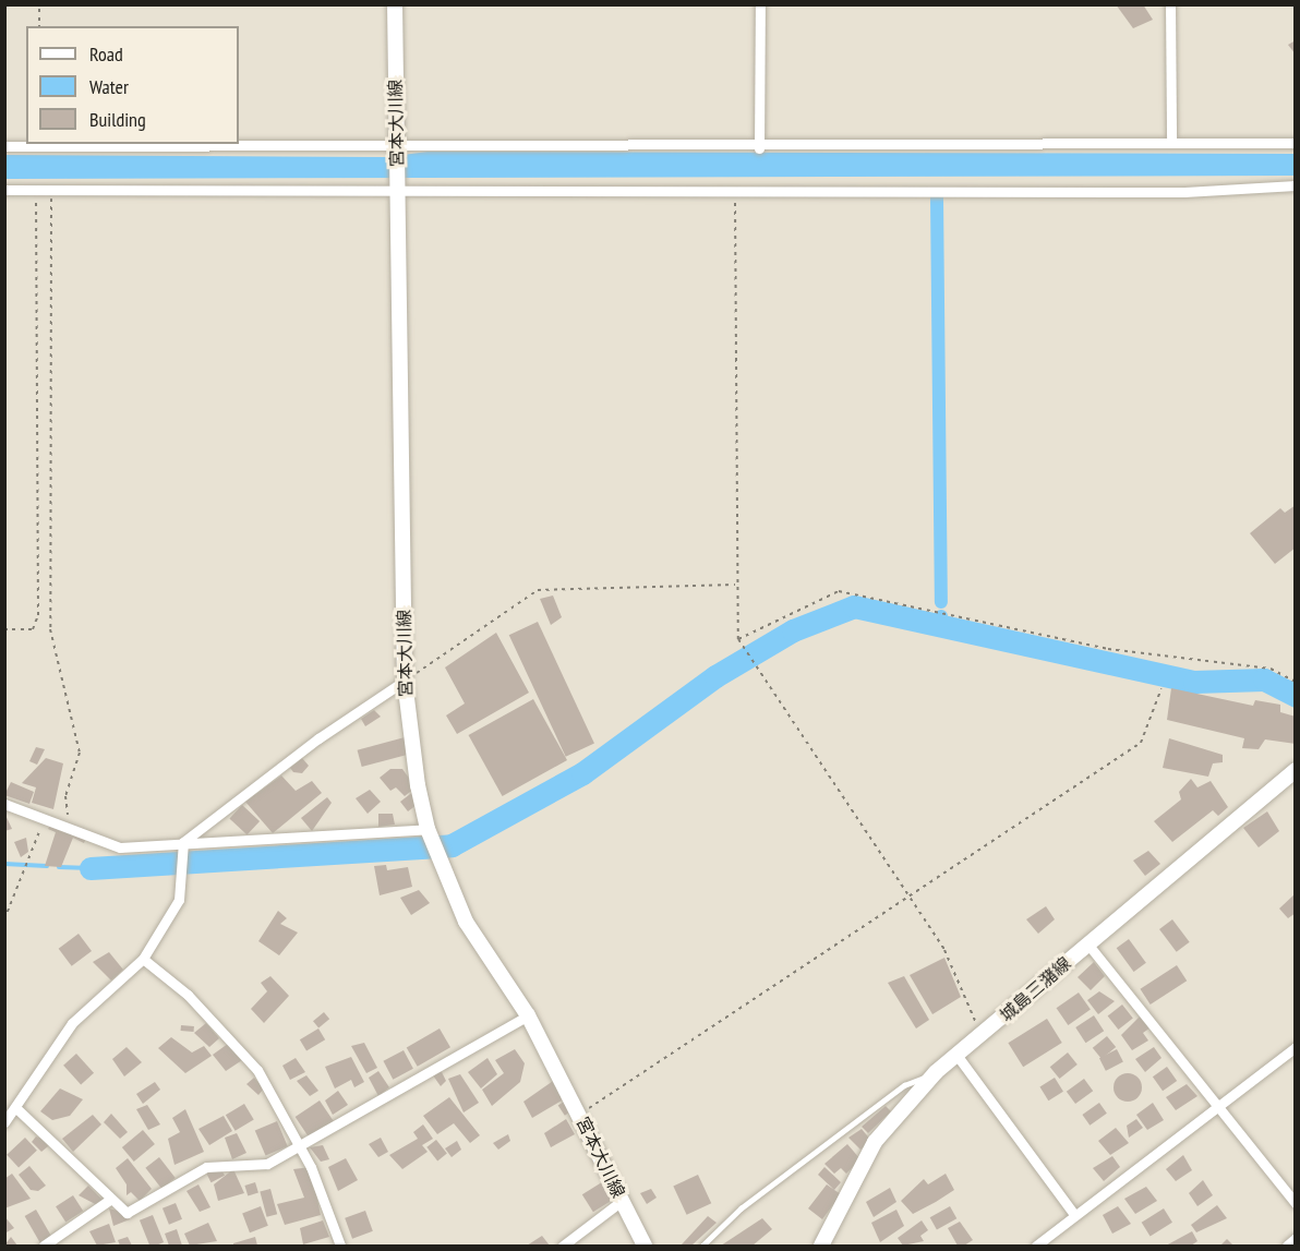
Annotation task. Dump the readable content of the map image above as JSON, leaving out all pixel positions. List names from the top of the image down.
{
  "streets": {
    "main road": ["宮本大川線", "城島三潴線"]
  },
  "legend": ["Road", "Water", "Building"]
}
